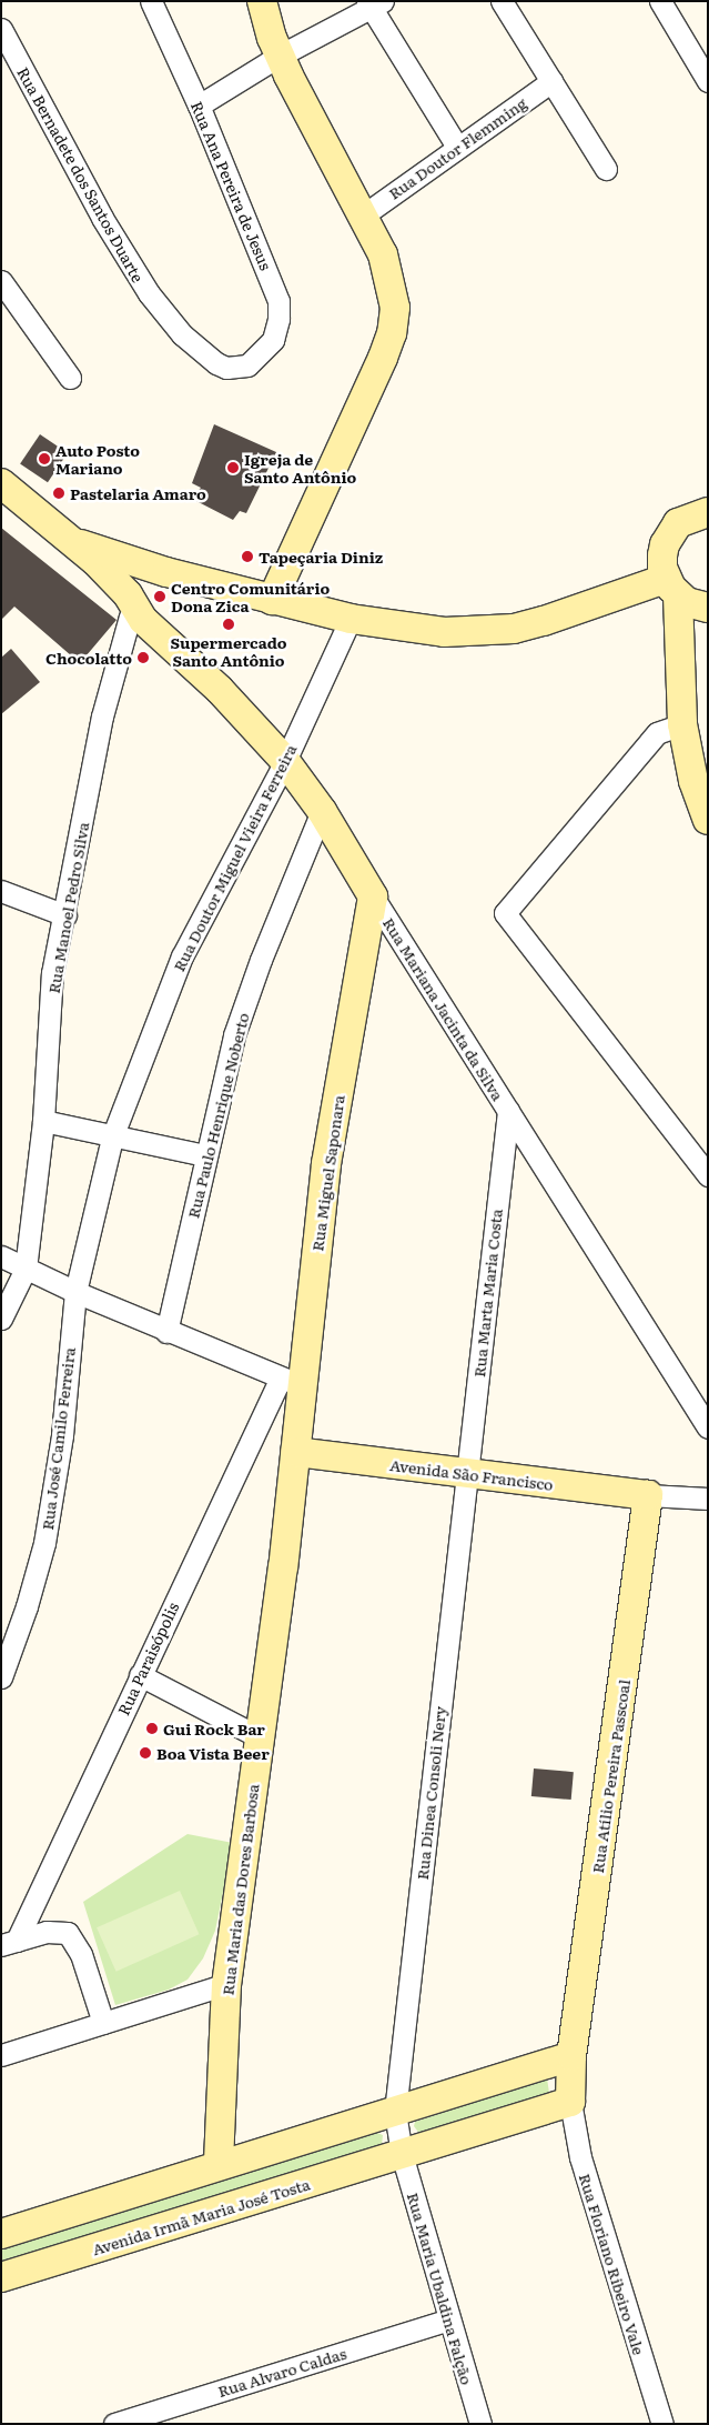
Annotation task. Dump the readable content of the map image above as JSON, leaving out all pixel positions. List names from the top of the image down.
{
  "streets": {
    "street": [
      "Rua Doutor Flemming",
      "Rua Bernadete dos Santos Duarte",
      "Rua Ana Pereira de Jesus",
      "Rua Doutor Miguel Vieira Ferreira",
      "Rua Manoel Pedro Silva",
      "Rua Mariana Jacinta da Silva",
      "Rua Paulo Henrique Noberto",
      "Rua Miguel Saponara",
      "Rua Marta Maria Costa",
      "Rua José Camilo Ferreira",
      "Avenida São Francisco",
      "Rua Paraisópolis",
      "Rua Atílio Pereira Passcoal",
      "Rua Dinea Consoli Nery",
      "Rua Maria das Dores Barbosa",
      "Avenida Irmã Maria José Tosta",
      "Rua Floriano Ribeiro Vale",
      "Rua Maria Ubaldina Falção",
      "Rua Alvaro Caldas"
    ]
  },
  "crossings": [
    ["Rua Bernadete dos Santos Duarte", "Rua Ana Pereira de Jesus"],
    ["Rua Doutor Miguel Vieira Ferreira", "Rua Mariana Jacinta da Silva"],
    ["Rua Doutor Miguel Vieira Ferreira", "Rua José Camilo Ferreira"],
    ["Rua Manoel Pedro Silva", "Rua Mariana Jacinta da Silva"],
    ["Rua Mariana Jacinta da Silva", "Rua Paulo Henrique Noberto"],
    ["Rua Mariana Jacinta da Silva", "Rua Miguel Saponara"],
    ["Rua Mariana Jacinta da Silva", "Rua Marta Maria Costa"],
    ["Rua Miguel Saponara", "Avenida São Francisco"],
    ["Rua Miguel Saponara", "Rua Paraisópolis"],
    ["Rua Miguel Saponara", "Rua Maria das Dores Barbosa"],
    ["Rua Marta Maria Costa", "Avenida São Francisco"],
    ["Rua Marta Maria Costa", "Rua Dinea Consoli Nery"],
    ["Avenida São Francisco", "Rua Atílio Pereira Passcoal"],
    ["Avenida São Francisco", "Rua Dinea Consoli Nery"],
    ["Avenida São Francisco", "Rua Maria das Dores Barbosa"],
    ["Avenida Irmã Maria José Tosta", "Rua Floriano Ribeiro Vale"],
    ["Avenida Irmã Maria José Tosta", "Rua Maria Ubaldina Falção"],
    ["Rua Maria Ubaldina Falção", "Rua Alvaro Caldas"]
  ],
  "places": [
    "Auto Posto Mariano",
    "Igreja de Santo Antônio",
    "Pastelaria Amaro",
    "Tapeçaria Diniz",
    "Centro Comunitário Dona Zica",
    "Supermercado Santo Antônio",
    "Chocolatto",
    "Gui Rock Bar",
    "Boa Vista Beer"
  ]
}
